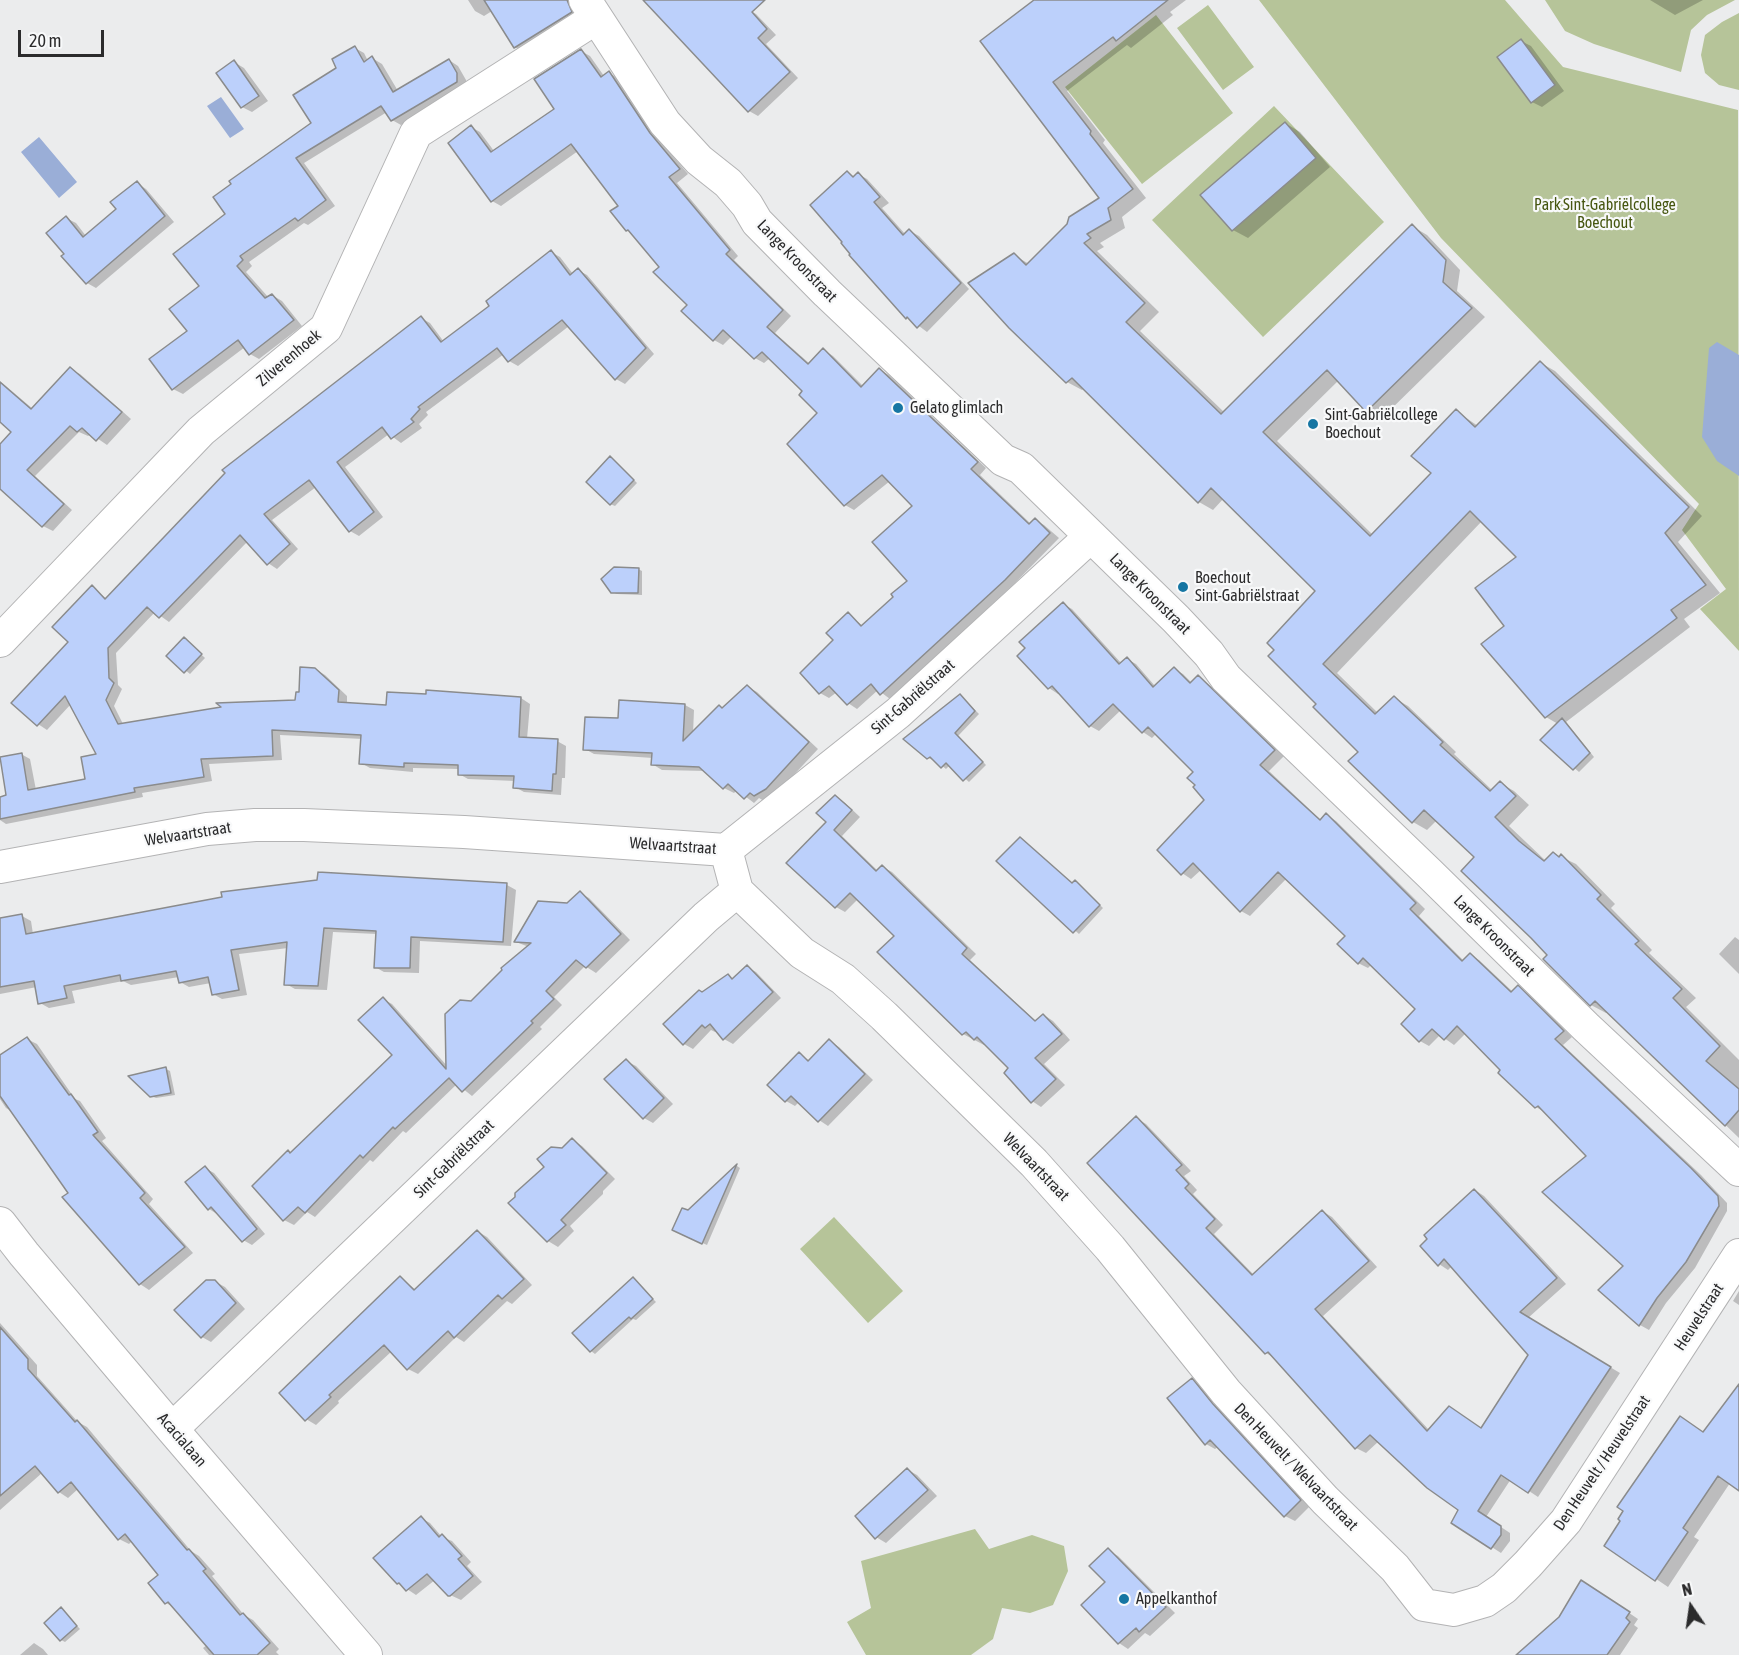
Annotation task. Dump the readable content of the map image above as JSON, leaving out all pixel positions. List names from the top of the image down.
{
  "streets": {
    "street": [
      "Lange Kroonstraat",
      "Zilverenhoek",
      "Sint-Gabriëlstraat",
      "Welvaartstraat",
      "Heuvelstraat",
      "Acacialaan",
      "Den Heuvelt / Heuvelstraat",
      "Den Heuvelt / Welvaartstraat"
    ]
  },
  "crossings": [
    ["Lange Kroonstraat", "Zilverenhoek"],
    ["Lange Kroonstraat", "Sint-Gabriëlstraat"],
    ["Sint-Gabriëlstraat", "Welvaartstraat"],
    ["Sint-Gabriëlstraat", "Acacialaan"],
    ["Welvaartstraat", "Den Heuvelt / Welvaartstraat"],
    ["Heuvelstraat", "Den Heuvelt / Heuvelstraat"],
    ["Den Heuvelt / Heuvelstraat", "Den Heuvelt / Welvaartstraat"]
  ],
  "parks": ["Park Sint-Gabriëlcollege Boechout"],
  "places": [
    "Gelato glimlach",
    "Sint-Gabriëlcollege Boechout",
    "Boechout Sint-Gabriëlstraat",
    "Appelkanthof"
  ],
  "scale_bar": "20 m",
  "north": "top"
}
